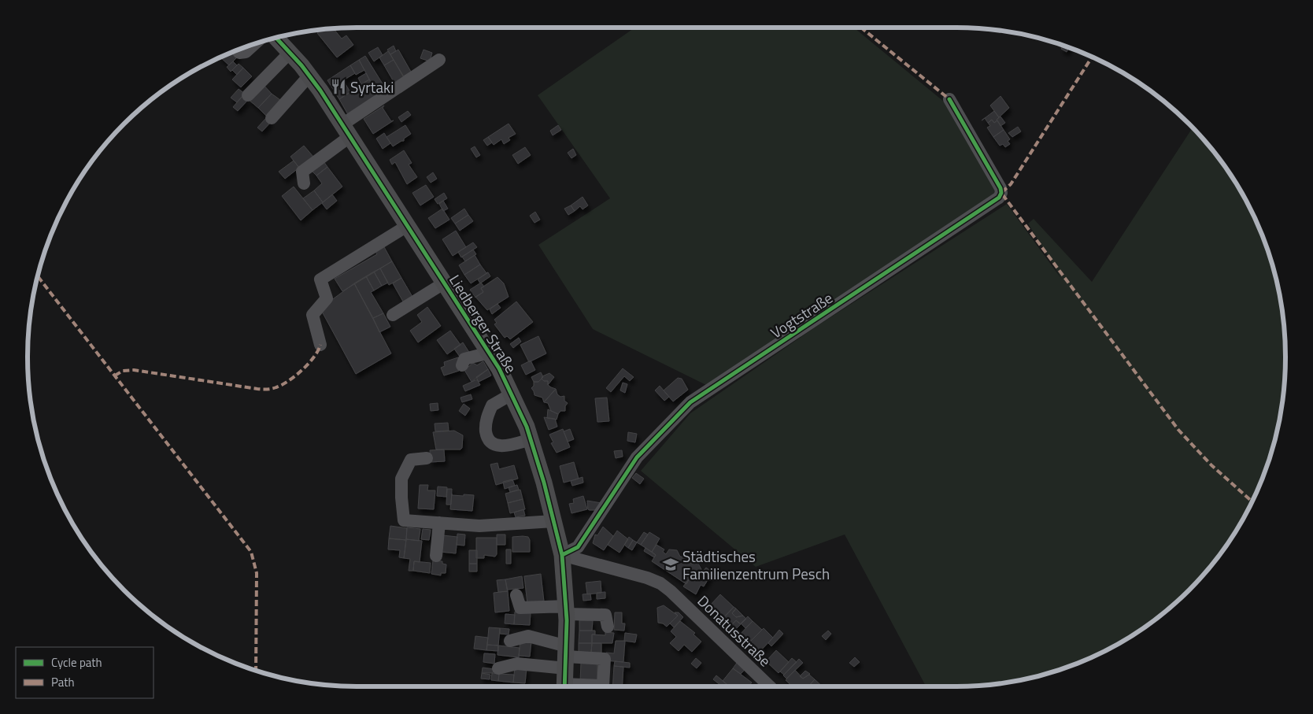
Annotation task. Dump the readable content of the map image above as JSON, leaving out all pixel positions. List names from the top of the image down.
{
  "streets": {
    "main road": ["Liedberger Straße"],
    "street": ["Vogtstraße", "Donatusstraße"]
  },
  "crossings": [
    ["Vogtstraße", "Liedberger Straße"],
    ["Vogtstraße", "Donatusstraße"],
    ["Liedberger Straße", "Donatusstraße"]
  ],
  "places": {
    "restaurant": ["Syrtaki"],
    "school or university": ["Städtisches Familienzentrum Pesch"]
  },
  "legend": ["Cycle path", "Path"]
}
